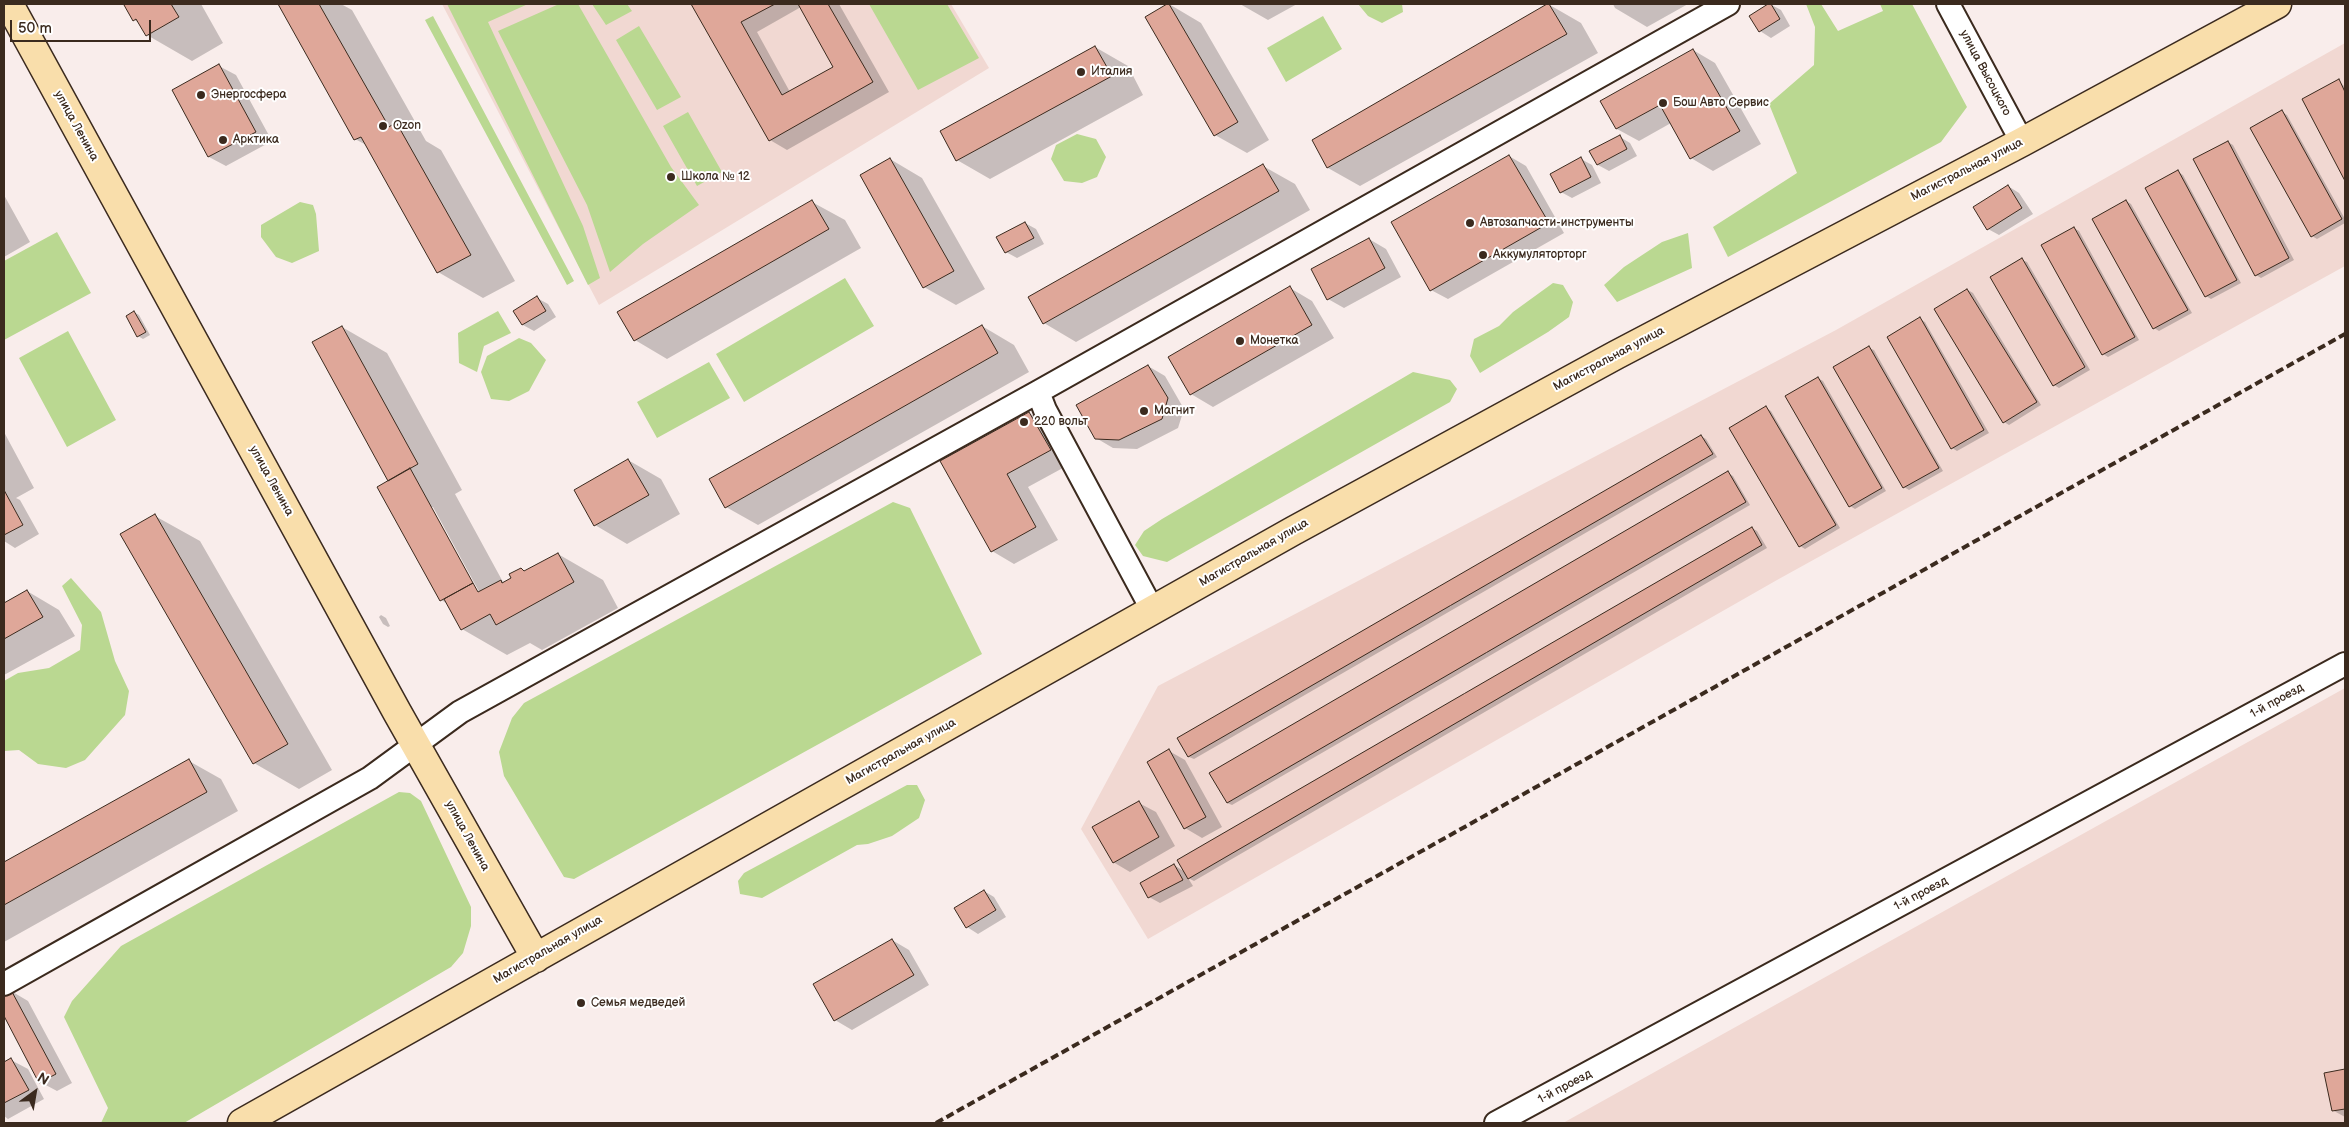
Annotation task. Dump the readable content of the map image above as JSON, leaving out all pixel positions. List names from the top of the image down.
{
  "streets": {
    "main road": ["улица Ленина", "Магистральная улица"],
    "street": ["улица Высоцкого", "1-й проезд"]
  },
  "crossings": [
    ["улица Высоцкого", "Магистральная улица"],
    ["улица Ленина", "Магистральная улица"]
  ],
  "places": [
    "Италия",
    "Энергосфера",
    "Бош Авто Сервис",
    "Ozon",
    "Арктика",
    "Школа № 12",
    "Автозапчасти-инструменты",
    "Аккумуляторторг",
    "Монетка",
    "Магнит",
    "220 вольт",
    "Семья медведей"
  ],
  "scale_bar": "50 m",
  "north": "top right"
}
